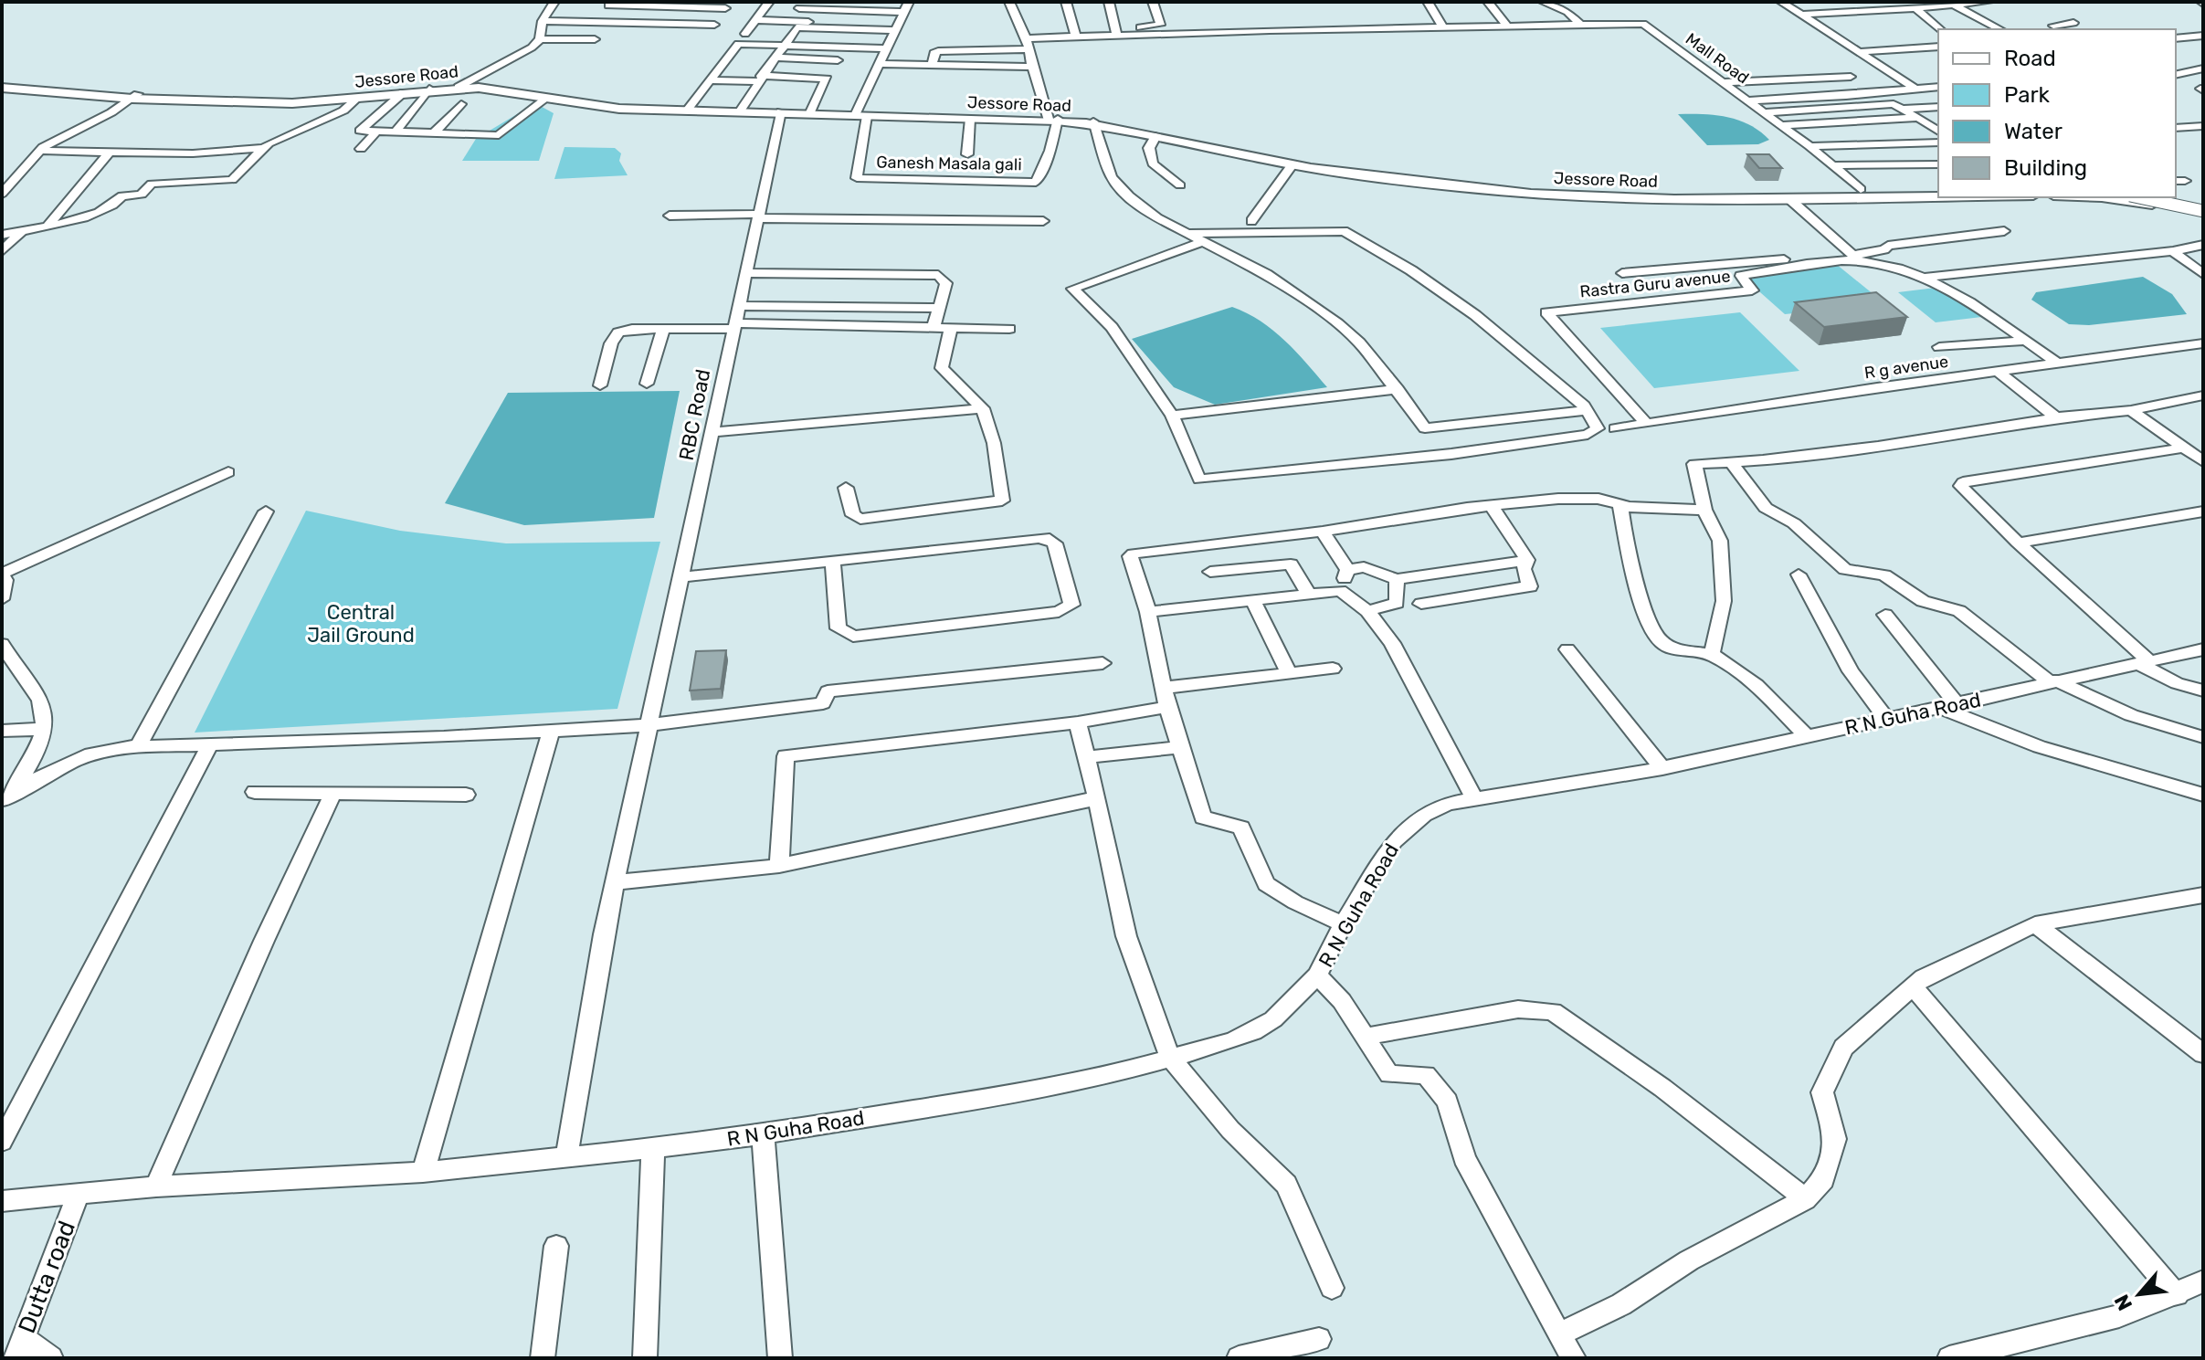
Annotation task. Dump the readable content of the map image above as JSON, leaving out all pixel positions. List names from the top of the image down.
{
  "streets": {
    "main road": ["Jessore Road"],
    "street": [
      "Mall Road",
      "Ganesh Masala gali",
      "Rastra Guru avenue",
      "R g avenue",
      "RBC Road",
      "R N Guha Road",
      "Dutta road"
    ]
  },
  "crossings": [
    ["Mall Road", "Jessore Road"],
    ["Jessore Road", "Ganesh Masala gali"],
    ["Jessore Road", "RBC Road"],
    ["Rastra Guru avenue", "R g avenue"],
    ["RBC Road", "R N Guha Road"],
    ["R N Guha Road", "Dutta road"]
  ],
  "parks": ["Central Jail Ground"],
  "legend": [
    "Road",
    "Park",
    "Water",
    "Building"
  ],
  "north": "bottom left"
}
